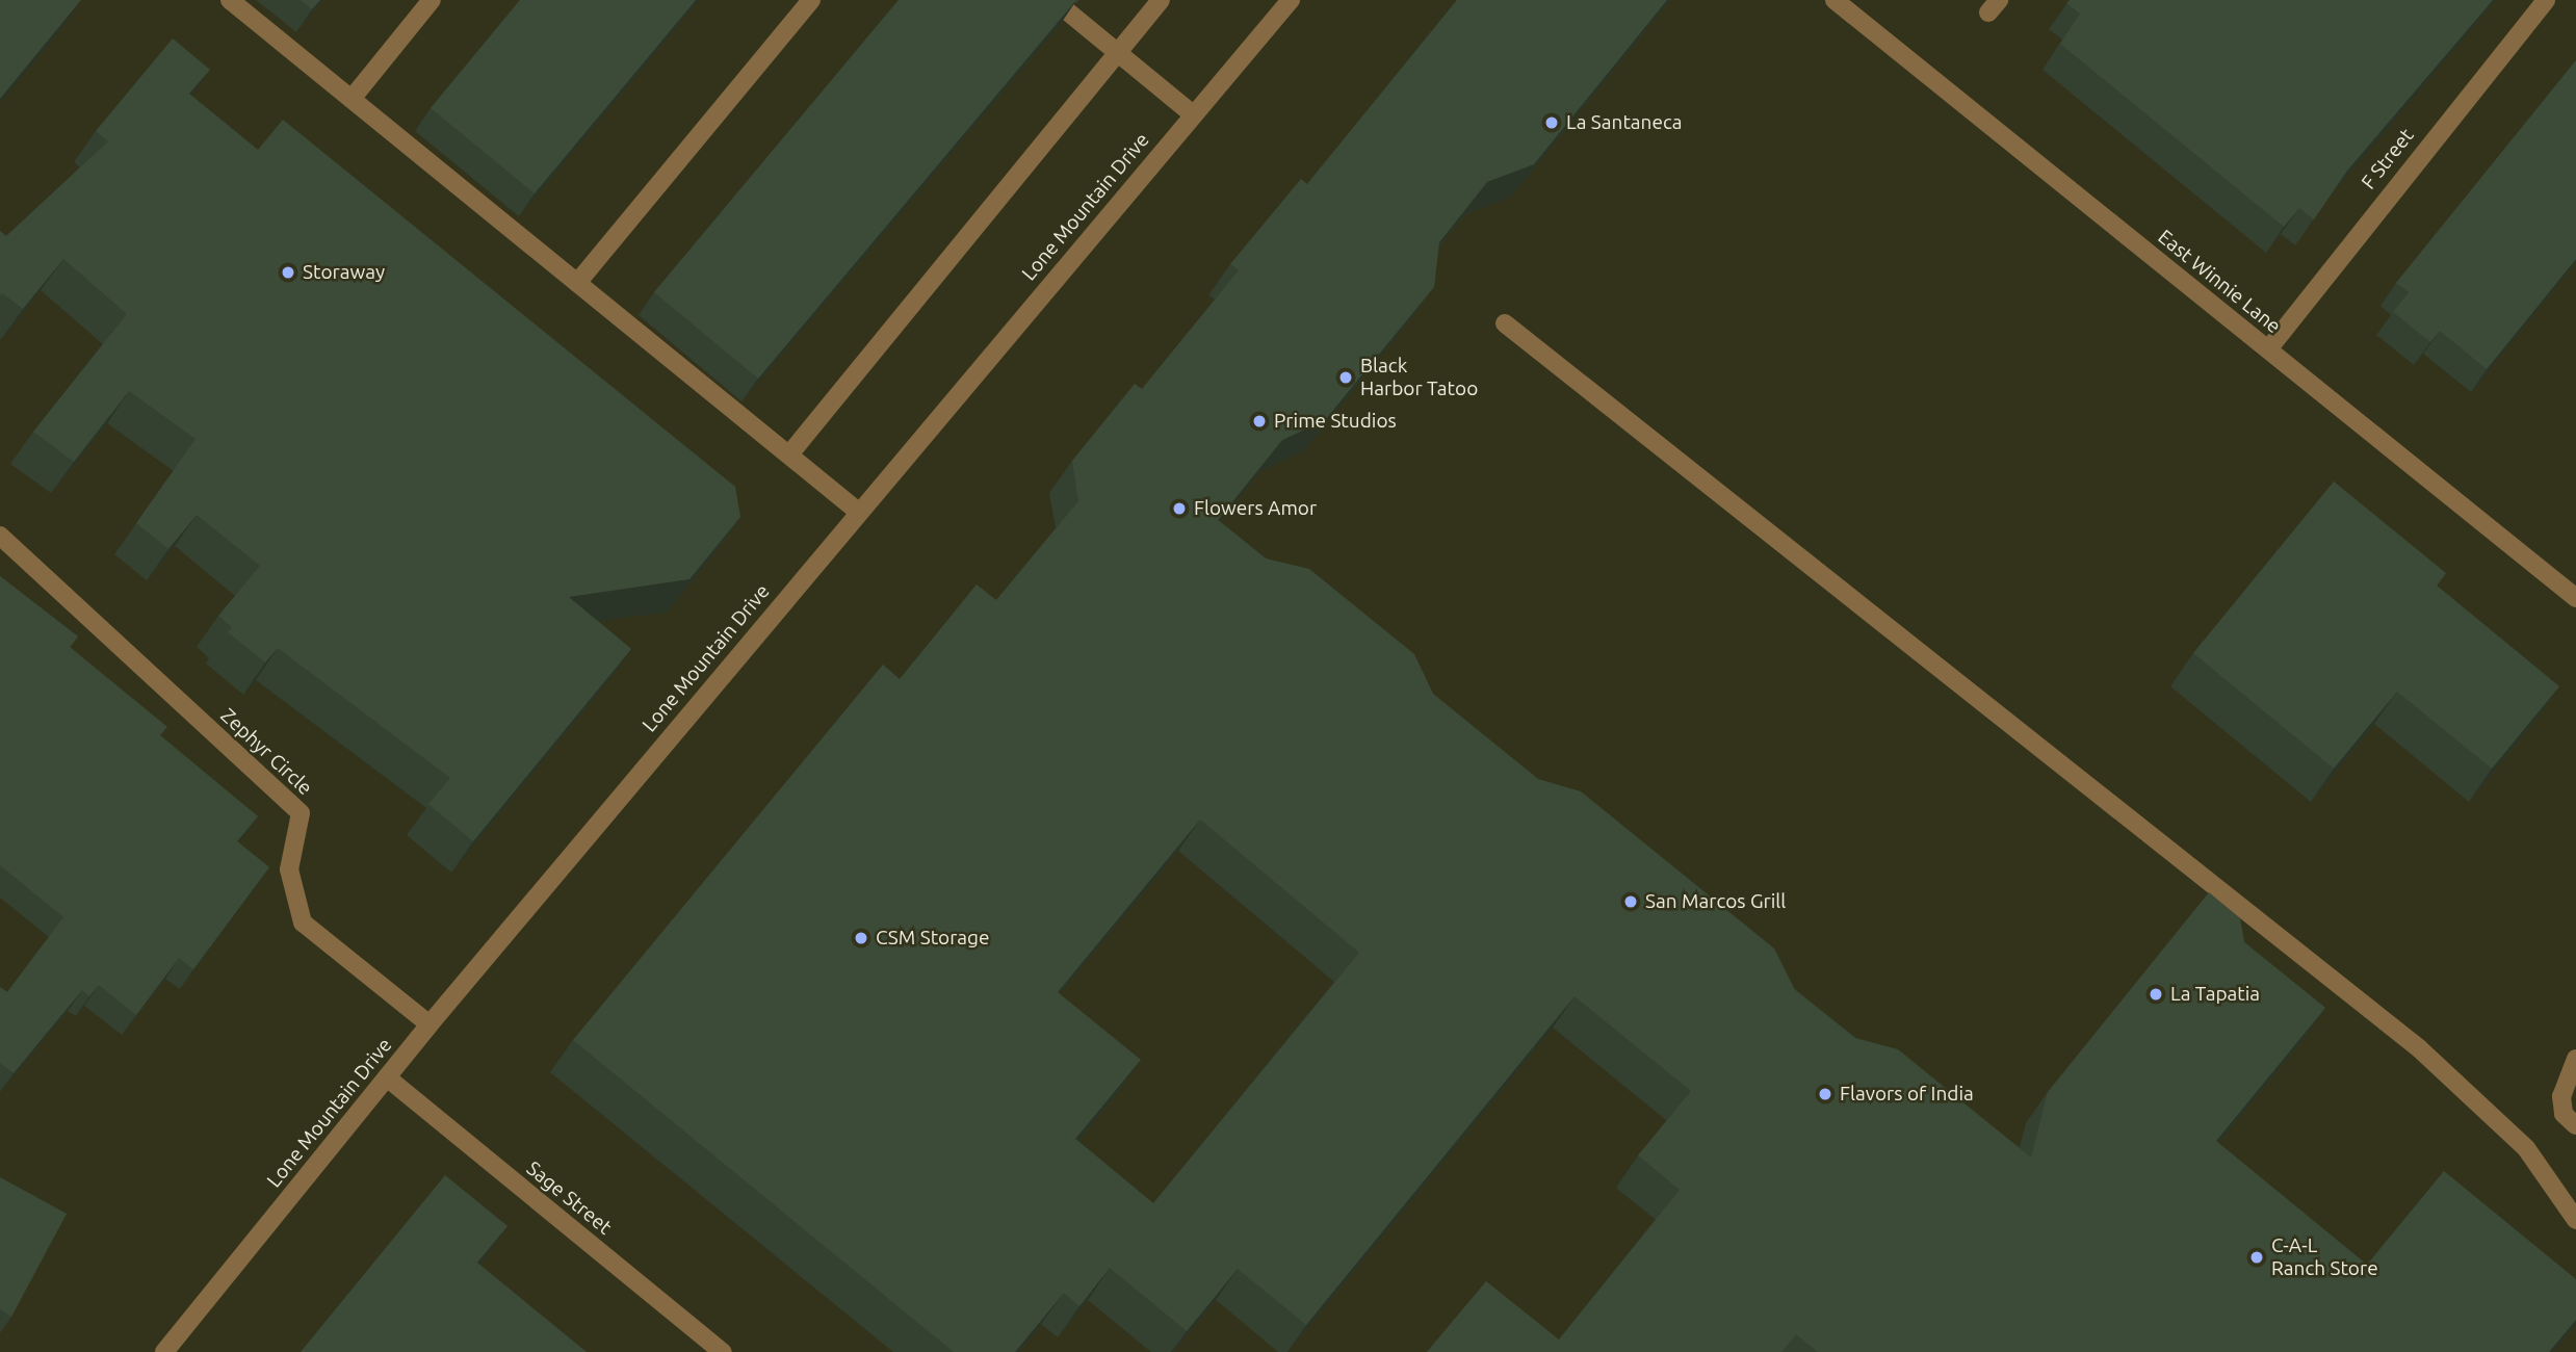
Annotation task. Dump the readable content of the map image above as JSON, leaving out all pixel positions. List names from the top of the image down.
{
  "streets": {
    "street": [
      "F Street",
      "Lone Mountain Drive",
      "East Winnie Lane",
      "Zephyr Circle",
      "Sage Street"
    ]
  },
  "crossings": [
    ["F Street", "East Winnie Lane"],
    ["Lone Mountain Drive", "Zephyr Circle"],
    ["Lone Mountain Drive", "Sage Street"]
  ],
  "places": [
    "La Santaneca",
    "Storaway",
    "Black Harbor Tatoo",
    "Prime Studios",
    "Flowers Amor",
    "San Marcos Grill",
    "CSM Storage",
    "La Tapatia",
    "Flavors of India",
    "C-A-L Ranch Store"
  ]
}
